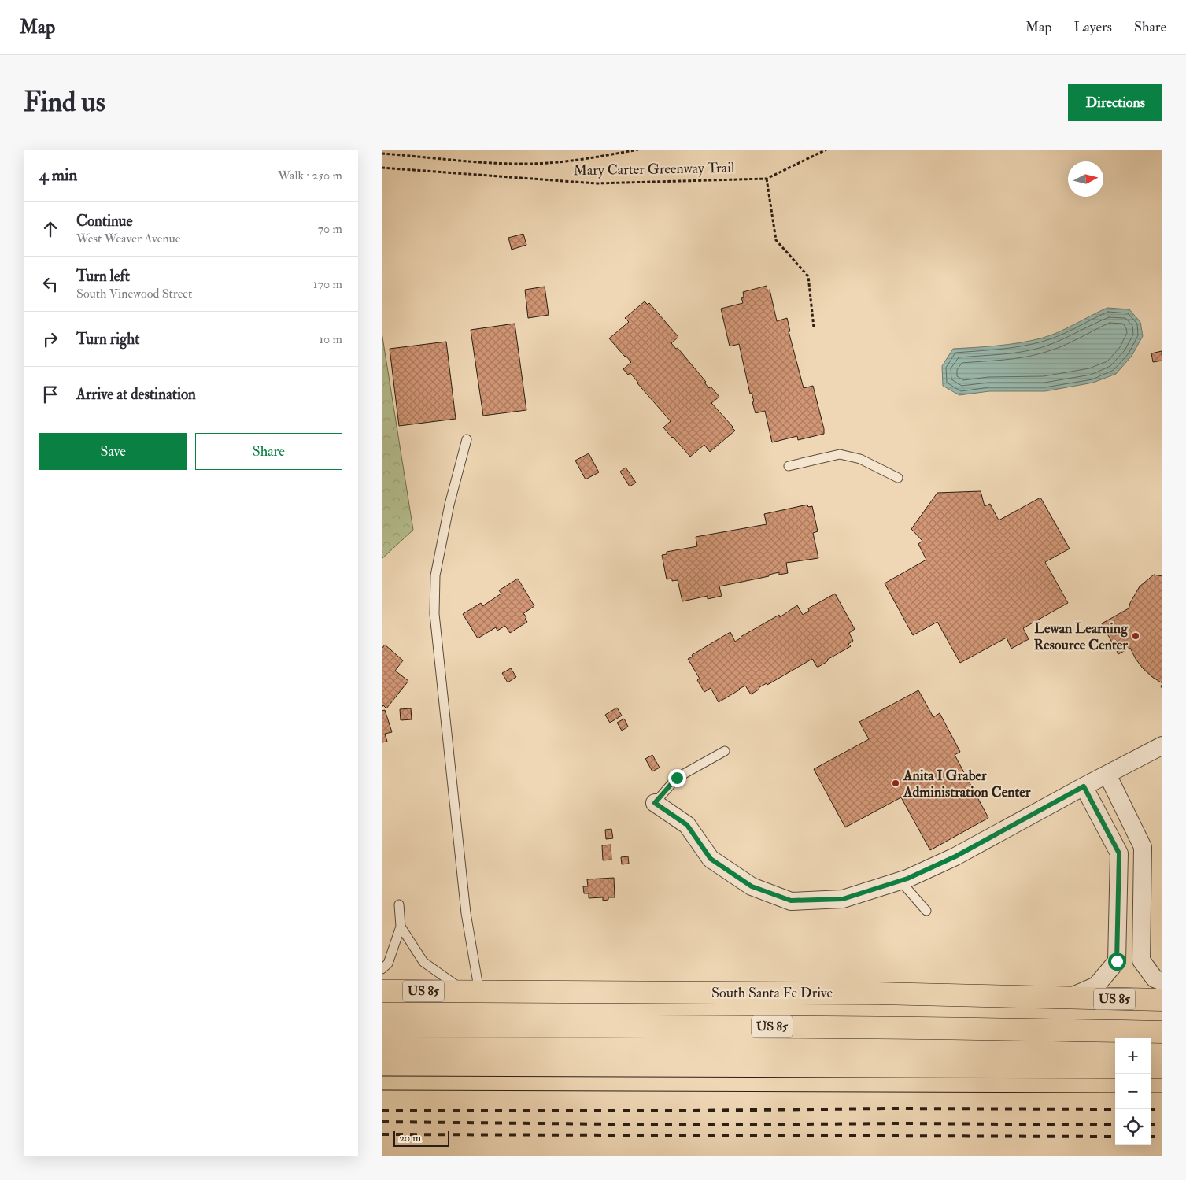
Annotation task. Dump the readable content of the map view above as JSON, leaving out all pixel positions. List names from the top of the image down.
{
  "streets": {
    "highway": ["US 85", "South Santa Fe Drive"],
    "path": ["Mary Carter Greenway Trail"]
  },
  "places": ["Lewan Learning Resource Center", "Anita I Graber Administration Center"],
  "scale_bar": "20 m",
  "north": "right",
  "page": {
    "header": "Map",
    "nav": ["Map", "Layers", "Share"],
    "buttons": [
      "Directions",
      ["Save", "Share"]
    ],
    "title": "Find us",
    "heading": ["4 min", "Walk · 250 m"],
    "list": [
      ["Continue", "West Weaver Avenue", "70 m"],
      ["Turn left", "South Vinewood Street", "170 m"],
      ["Turn right", "10 m"],
      "Arrive at destination"
    ],
    "map_buttons": ["+", "−"],
    "scale": "20 m"
  }
}
